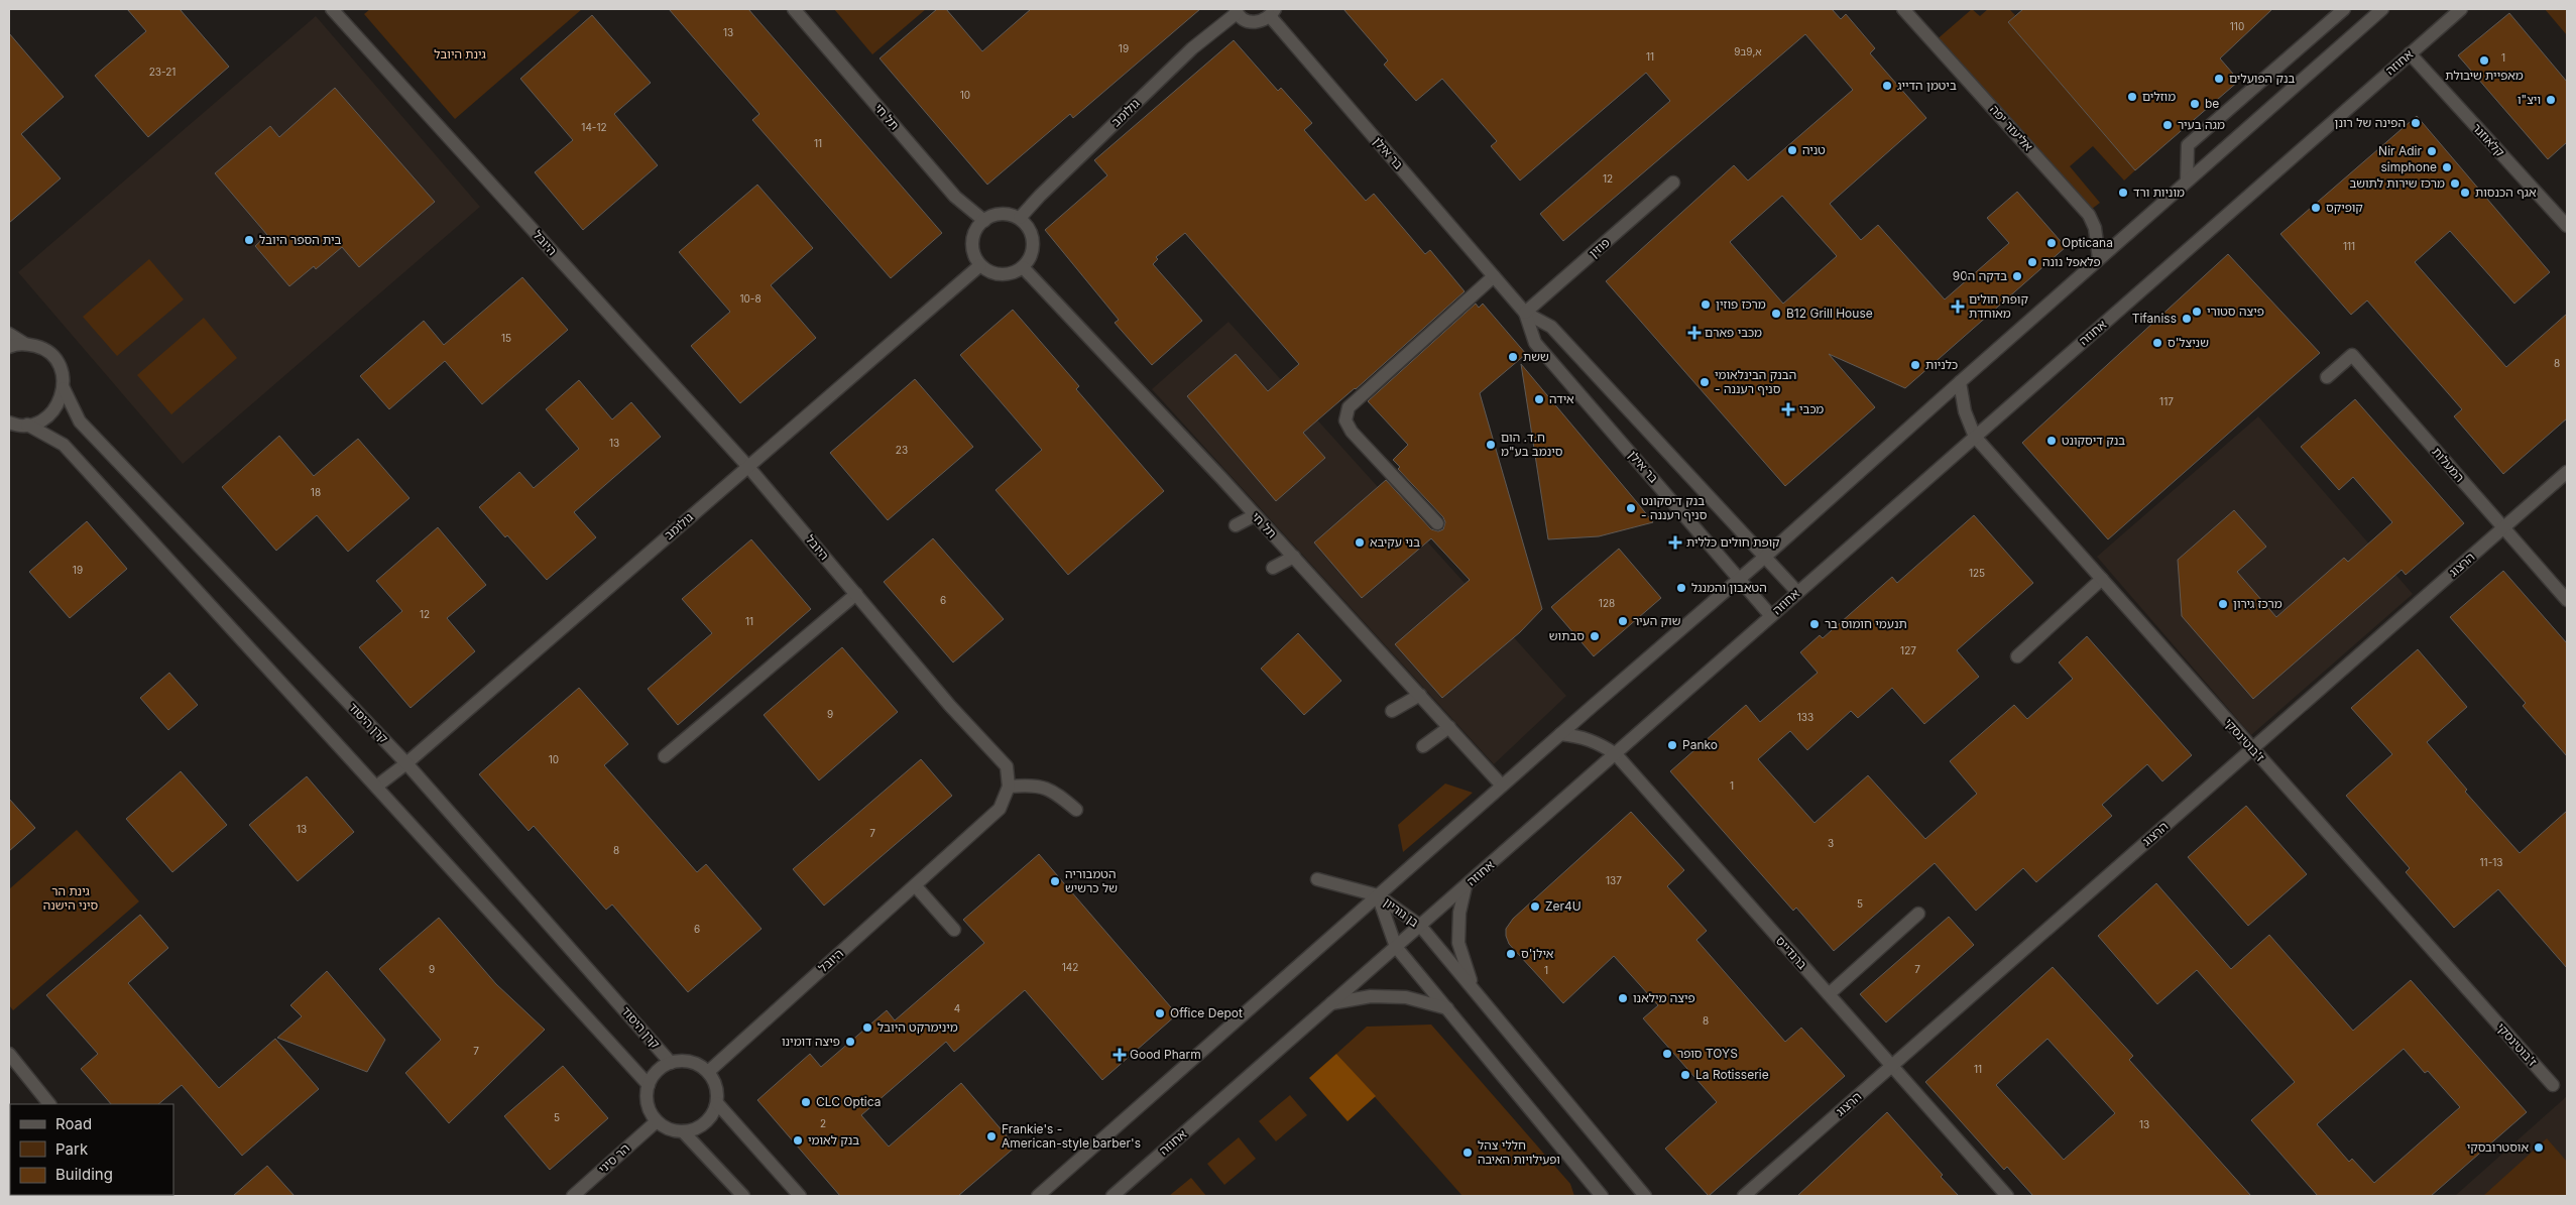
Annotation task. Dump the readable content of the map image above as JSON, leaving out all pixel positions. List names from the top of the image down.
{
  "streets": {
    "street": [
      "אחוזה",
      "גולומב",
      "תל חי",
      "אליעזר יפה",
      "קלאוזנר",
      "בר אילן",
      "היובל",
      "פוזין",
      "המעלות",
      "הרצוג",
      "קרן היסוד",
      "ז'בוטינסקי",
      "בן גוריון",
      "ברנדייס",
      "הר סיני"
    ]
  },
  "crossings": [
    ["אחוזה", "קלאוזנר"],
    ["אחוזה", "בר אילן"],
    ["אחוזה", "ז'בוטינסקי"],
    ["אחוזה", "בן גוריון"],
    ["אחוזה", "ברנדייס"],
    ["גולומב", "תל חי"],
    ["גולומב", "היובל"],
    ["גולומב", "קרן היסוד"],
    ["בר אילן", "פוזין"],
    ["היובל", "קרן היסוד"],
    ["היובל", "הר סיני"],
    ["המעלות", "הרצוג"],
    ["הרצוג", "ז'בוטינסקי"],
    ["הרצוג", "ברנדייס"],
    ["קרן היסוד", "הר סיני"]
  ],
  "parks": ["גינת היובל", "גינת הר סיני הישנה"],
  "places": {
    "other": [
      "מאפיית שיבולת",
      "בנק הפועלים",
      "ביטמן הדייג",
      "מוזלים",
      "ויצ\"ו",
      "be",
      "הפינה של רונן",
      "מגה בעיר",
      "טניה",
      "Nir Adir",
      "simphone",
      "מרכז שירות לתושב",
      "מוניות ורד",
      "אגף הכנסות",
      "קופיקס",
      "בית הספר היובל",
      "Opticana",
      "פלאפל נונה",
      "בדקה ה90",
      "מרכז פוזין",
      "פיצה סטורי",
      "B12 Grill House",
      "Tifaniss",
      "שניצל'ס",
      "ששת",
      "כלניות",
      "הבנק הבינלאומי - סניף רעננה",
      "אידה",
      "בנק דיסקונט",
      "ח.ד. הום סינמב בע\"מ",
      "בנק דיסקונט - סניף רעננה",
      "בני עקיבא",
      "הטאבון והמנגל",
      "מרכז גירון",
      "שוק העיר",
      "תנעמי חומוס בר",
      "סבתוש",
      "Panko",
      "הטמבוריה של כרשיש",
      "Zer4U",
      "אילן'ס",
      "פיצה מילאנו",
      "Office Depot",
      "מינימרקט היובל",
      "פיצה דומינו",
      "סופר TOYS",
      "La Rotisserie",
      "CLC Optica",
      "Frankie's - American-style barber's",
      "בנק לאומי",
      "אוסטרובסקי",
      "חללי צהל ופעילויות האיבה"
    ],
    "health": [
      "קופת חולים מאוחדת",
      "מכבי פארם",
      "מכבי",
      "קופת חולים כללית",
      "Good Pharm"
    ]
  },
  "house_numbers": [
    "110",
    "13",
    "19",
    "9א,9ב",
    "11",
    "1",
    "23-21",
    "10",
    "14-12",
    "11",
    "12",
    "111",
    "10-8",
    "15",
    "8",
    "117",
    "13",
    "23",
    "18",
    "19",
    "125",
    "6",
    "128",
    "12",
    "11",
    "127",
    "9",
    "133",
    "10",
    "1",
    "13",
    "7",
    "3",
    "8",
    "11-13",
    "137",
    "5",
    "6",
    "142",
    "9",
    "7",
    "1",
    "4",
    "8",
    "7",
    "11",
    "5",
    "2",
    "13"
  ],
  "legend": ["Road", "Park", "Building"]
}
